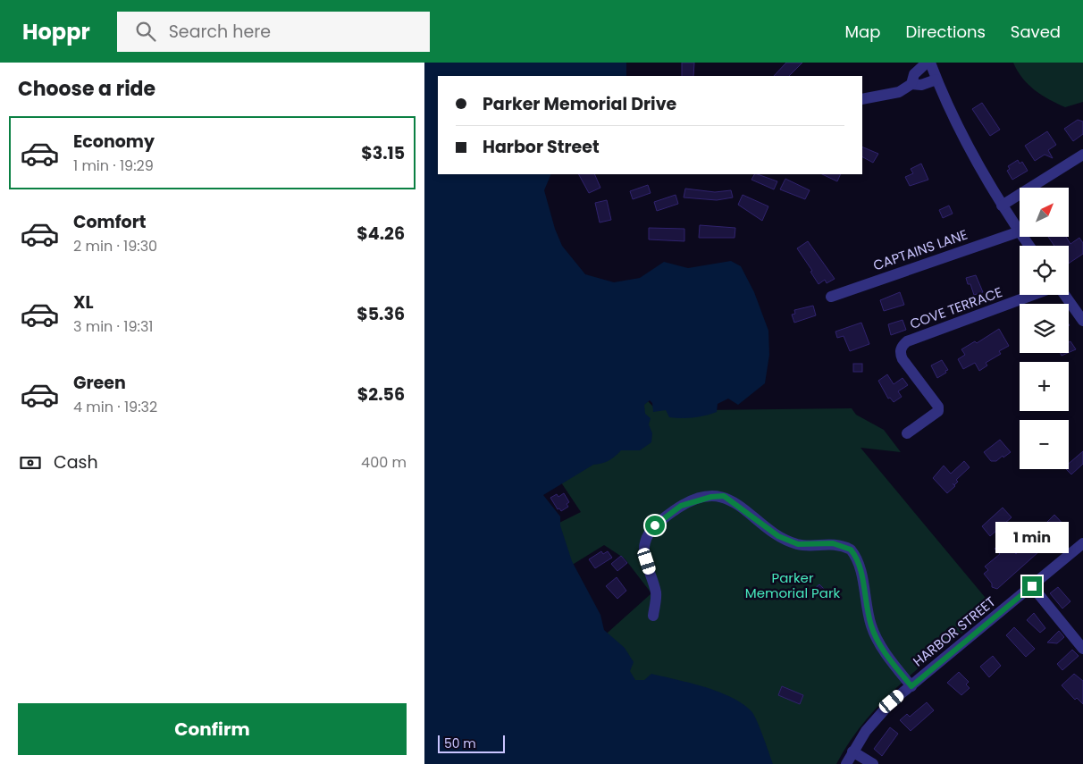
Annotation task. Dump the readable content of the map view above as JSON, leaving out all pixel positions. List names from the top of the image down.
{
  "streets": {
    "street": ["CAPTAINS LANE", "COVE TERRACE", "HARBOR STREET"]
  },
  "parks": ["Parker Memorial Park"],
  "scale_bar": "50 m",
  "north": "top right",
  "page": {
    "header": "Hoppr",
    "search": "Search here",
    "nav": ["Map", "Directions", "Saved"],
    "heading": "Choose a ride",
    "banner": ["Parker Memorial Drive", "Harbor Street"],
    "list": [
      {
        "name": "Economy",
        "note": "1 min · 19:29",
        "value": "$3.15"
      },
      {
        "name": "Comfort",
        "note": "2 min · 19:30",
        "value": "$4.26"
      },
      {
        "name": "XL",
        "note": "3 min · 19:31",
        "value": "$5.36"
      },
      {
        "name": "Green",
        "note": "4 min · 19:32",
        "value": "$2.56"
      }
    ],
    "map_buttons": ["+", "−"],
    "pay": ["Cash", "400 m"],
    "bubble": "1 min",
    "buttons": "Confirm",
    "scale": "50 m"
  }
}
